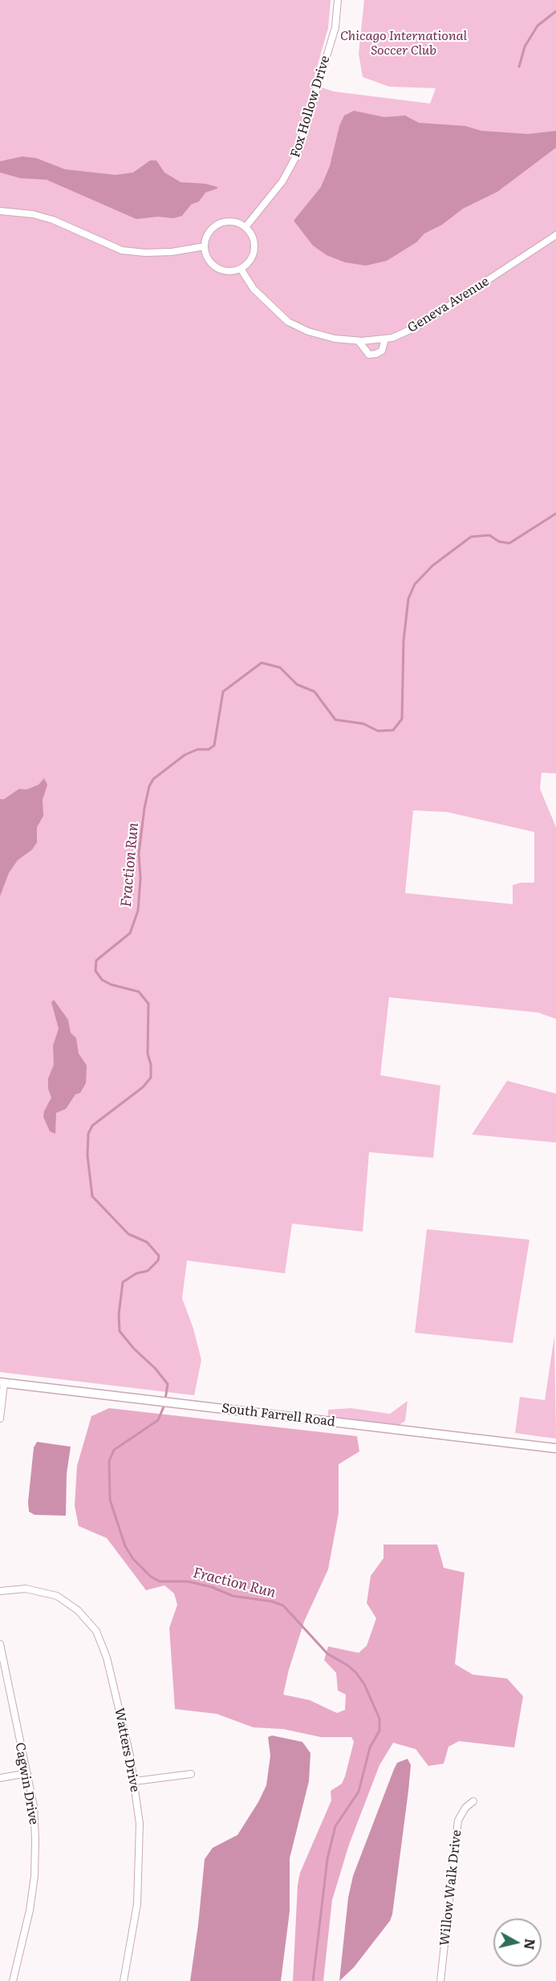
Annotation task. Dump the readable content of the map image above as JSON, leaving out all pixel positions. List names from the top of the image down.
{
  "streets": {
    "street": [
      "Fox Hollow Drive",
      "Geneva Avenue",
      "South Farrell Road",
      "Watters Drive",
      "Cagwin Drive",
      "Willow Walk Drive"
    ]
  },
  "crossings": [
    ["Fox Hollow Drive", "Geneva Avenue"]
  ],
  "water": ["Fraction Run"],
  "parks": ["Chicago International Soccer Club"],
  "north": "right"
}
